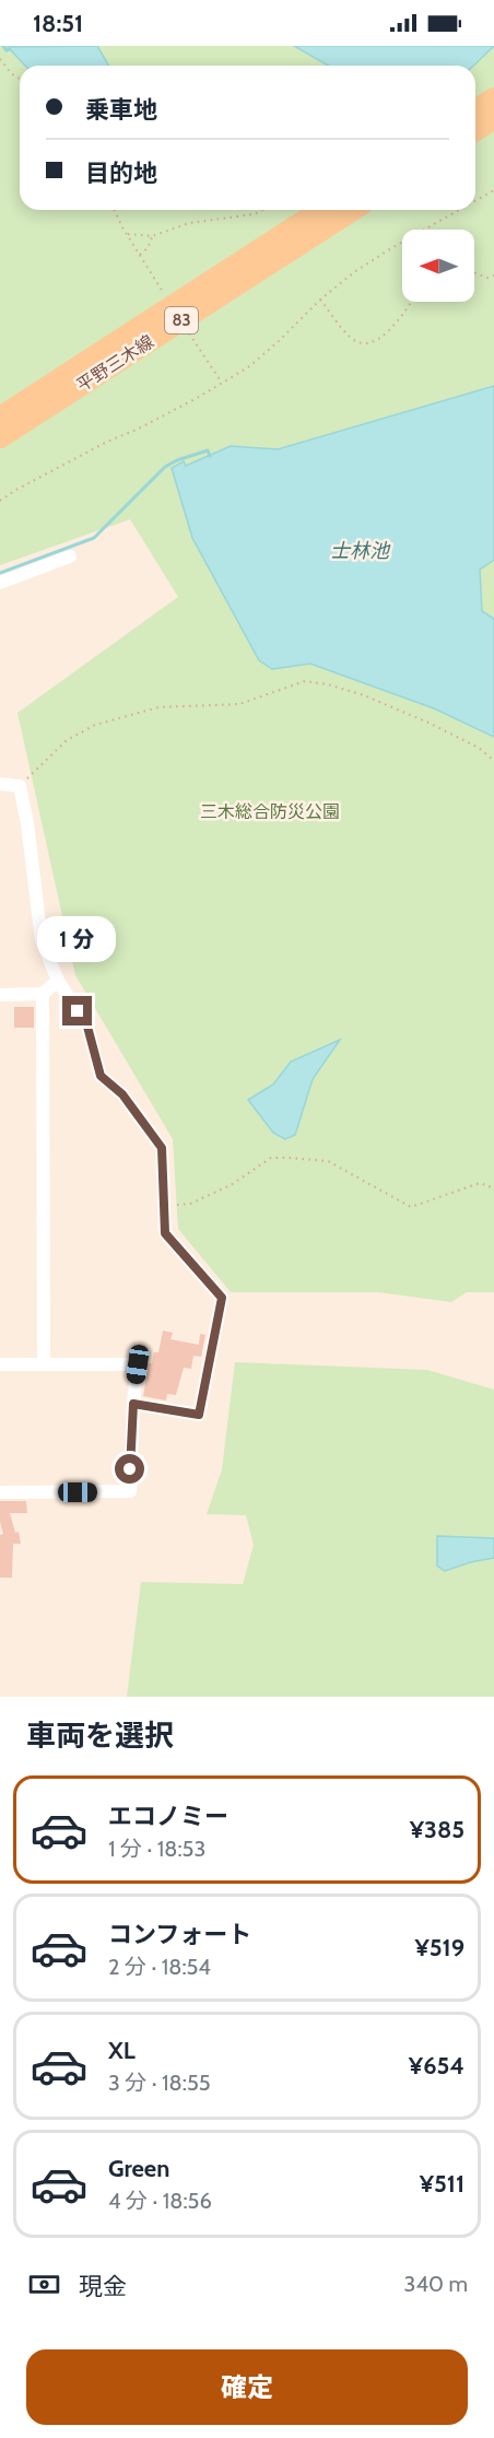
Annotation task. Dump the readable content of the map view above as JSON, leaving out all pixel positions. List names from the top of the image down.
{
  "streets": {
    "main road": ["83", "平野三木線"]
  },
  "water": ["士林池"],
  "parks": ["三木総合防災公園"],
  "north": "left",
  "page": {
    "status": "18:51",
    "banner": ["乗車地", "目的地"],
    "bubble": "1 分",
    "heading": "車両を選択",
    "list": [
      {
        "name": "エコノミー",
        "note": "1 分 · 18:53",
        "value": "¥385"
      },
      {
        "name": "コンフォート",
        "note": "2 分 · 18:54",
        "value": "¥519"
      },
      {
        "name": "XL",
        "note": "3 分 · 18:55",
        "value": "¥654"
      },
      {
        "name": "Green",
        "note": "4 分 · 18:56",
        "value": "¥511"
      }
    ],
    "pay": ["現金", "340 m"],
    "buttons": "確定"
  }
}
